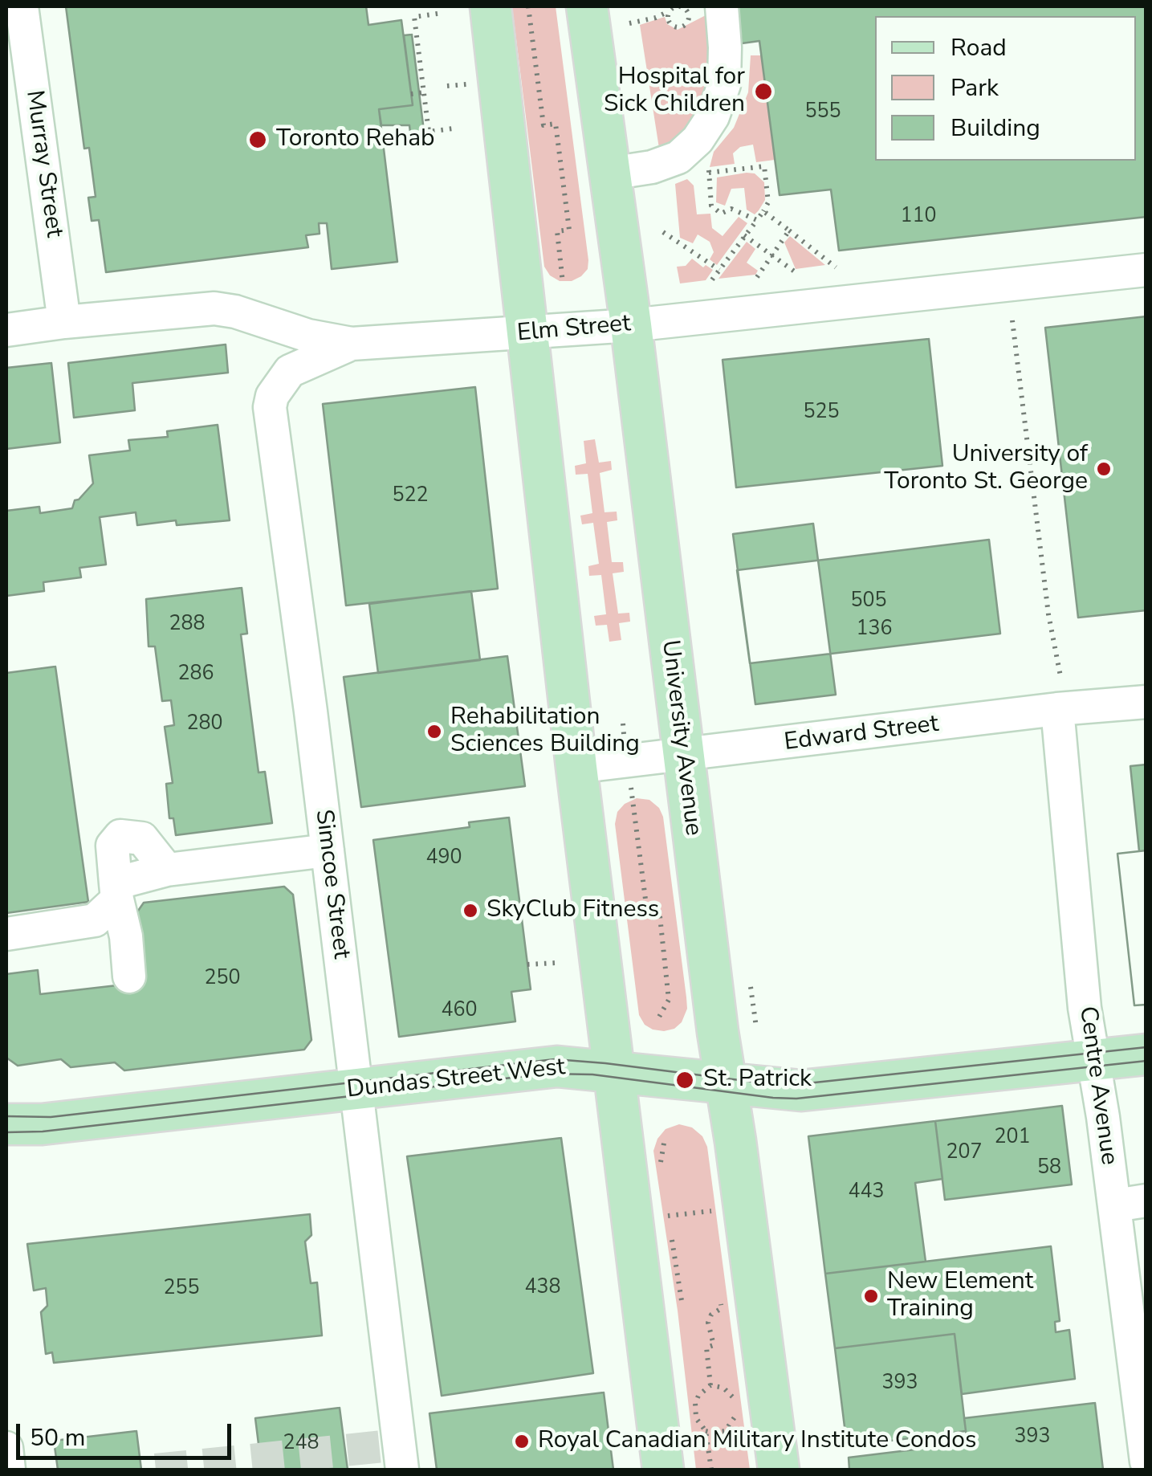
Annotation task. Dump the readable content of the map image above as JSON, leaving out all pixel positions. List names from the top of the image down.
{
  "streets": {
    "main road": ["University Avenue", "Dundas Street West"],
    "street": [
      "Murray Street",
      "Elm Street",
      "Edward Street",
      "Simcoe Street",
      "Centre Avenue"
    ]
  },
  "crossings": [
    ["Murray Street", "Elm Street"],
    ["Elm Street", "University Avenue"],
    ["Elm Street", "Simcoe Street"],
    ["Edward Street", "University Avenue"],
    ["Edward Street", "Centre Avenue"],
    ["University Avenue", "Dundas Street West"],
    ["Simcoe Street", "Dundas Street West"],
    ["Dundas Street West", "Centre Avenue"]
  ],
  "places": [
    "Hospital for Sick Children",
    "Toronto Rehab",
    "University of Toronto St. George",
    "Rehabilitation Sciences Building",
    "SkyClub Fitness",
    "St. Patrick",
    "New Element Training",
    "Royal Canadian Military Institute Condos"
  ],
  "house_numbers": [
    "555",
    "110",
    "525",
    "522",
    "505",
    "288",
    "136",
    "286",
    "280",
    "490",
    "250",
    "460",
    "201",
    "207",
    "58",
    "443",
    "438",
    "255",
    "393",
    "393",
    "248"
  ],
  "legend": ["Road", "Park", "Building"],
  "scale_bar": "50 m"
}
